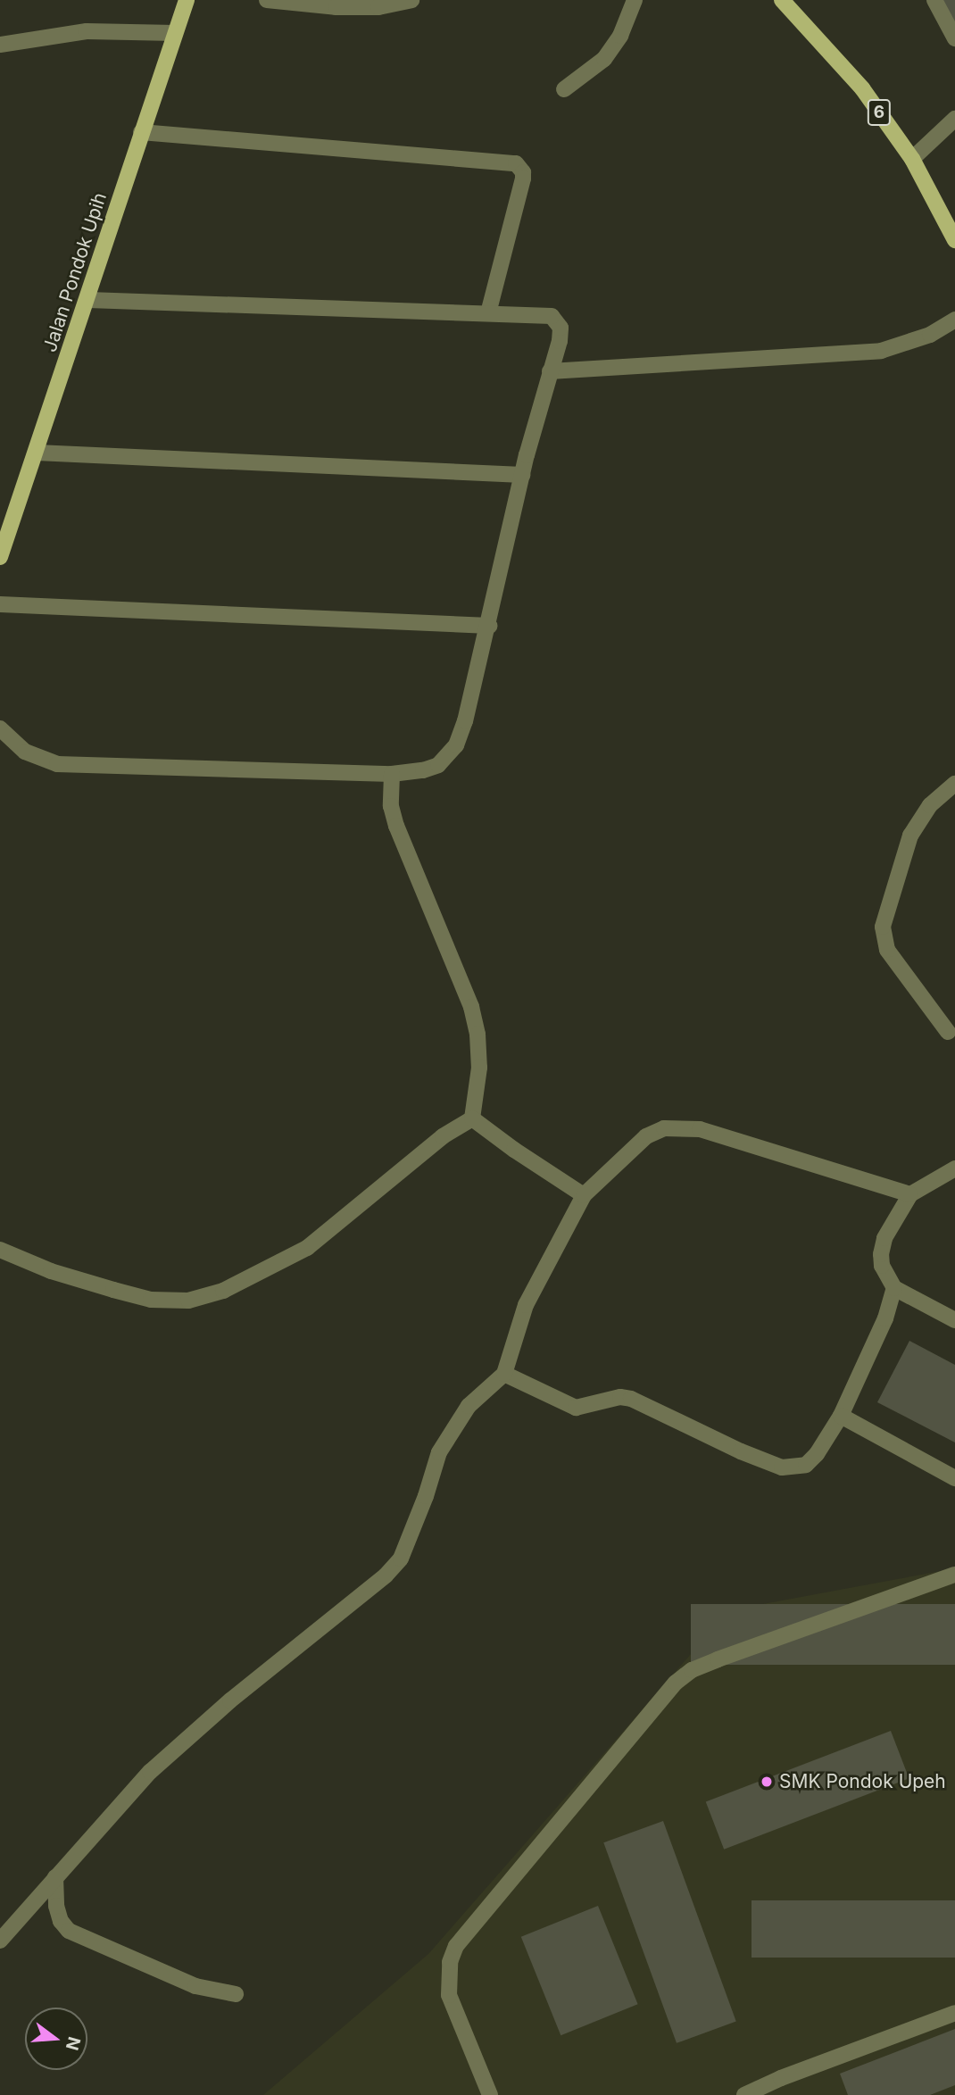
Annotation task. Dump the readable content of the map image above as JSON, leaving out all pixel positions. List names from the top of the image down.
{
  "streets": {
    "main road": ["6", "Jalan Pondok Upih"]
  },
  "places": ["SMK Pondok Upeh"],
  "north": "right"
}
